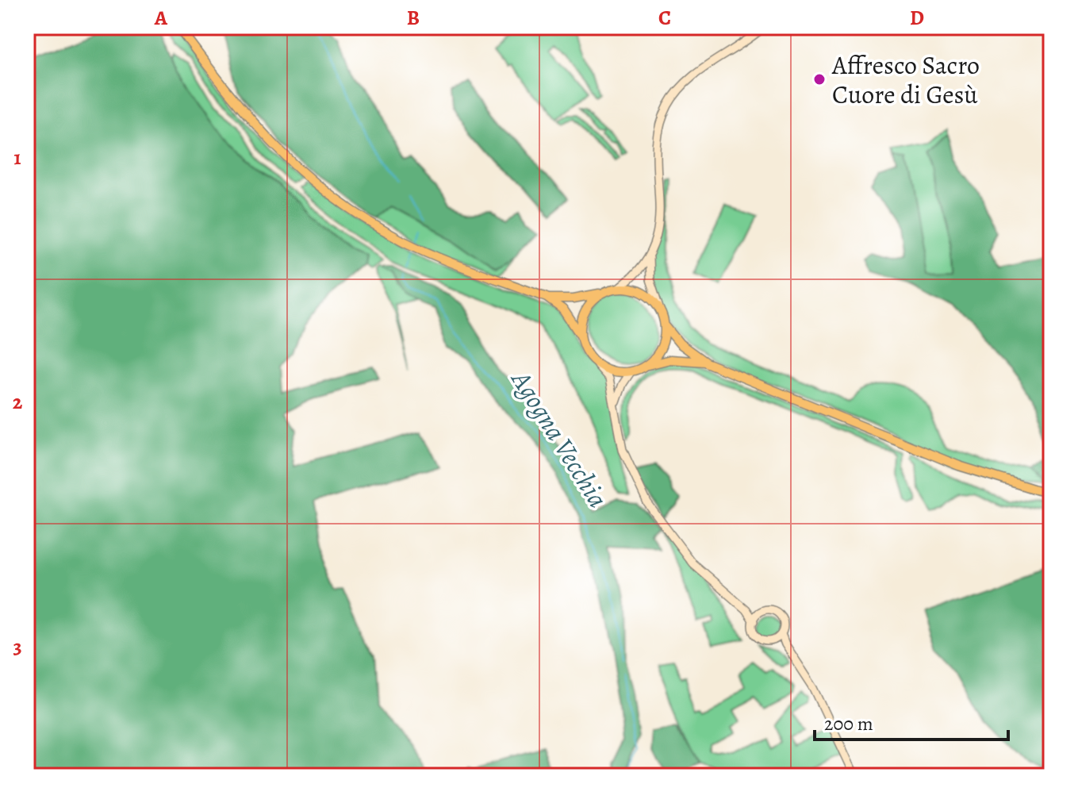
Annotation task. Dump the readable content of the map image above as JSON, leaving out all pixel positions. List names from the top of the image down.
{
  "water": ["Agogna Vecchia"],
  "places": ["Affresco Sacro Cuore di Gesù"],
  "scale_bar": "200 m",
  "grid": {
    "columns": [
      "A",
      "B",
      "C",
      "D"
    ],
    "rows": ["1", "2", "3"]
  }
}
